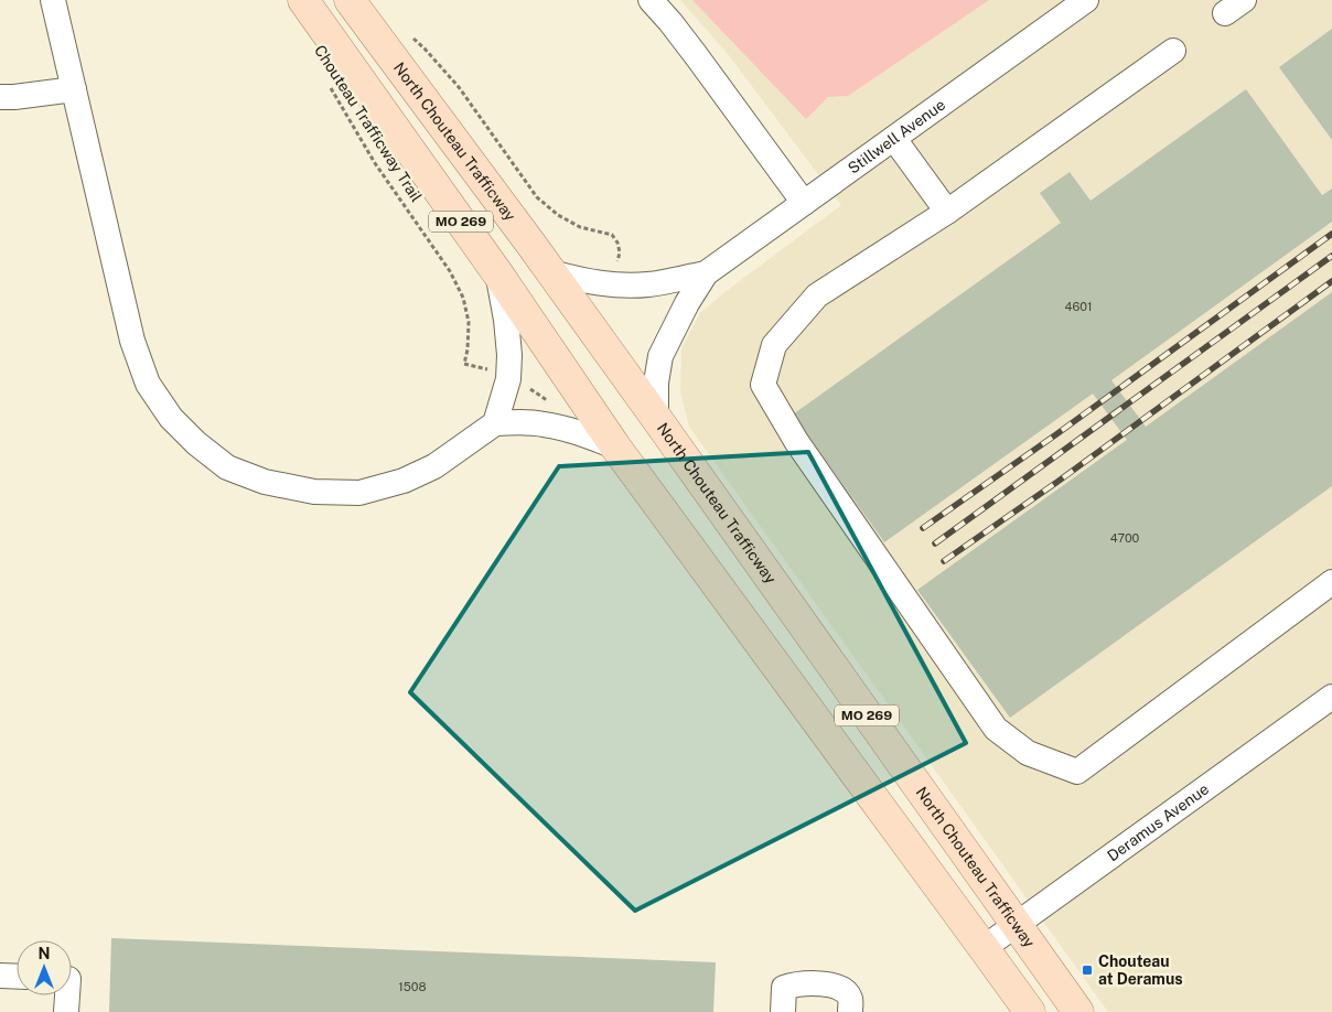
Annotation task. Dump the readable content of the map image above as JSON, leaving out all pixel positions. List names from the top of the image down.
{
  "streets": {
    "main road": ["North Chouteau Trafficway", "MO 269"],
    "street": ["Stillwell Avenue", "Deramus Avenue"],
    "path": ["Chouteau Trafficway Trail"]
  },
  "crossings": [
    ["Stillwell Avenue", "North Chouteau Trafficway"],
    ["North Chouteau Trafficway", "Deramus Avenue"],
    ["MO 269", "Deramus Avenue"]
  ],
  "places": {
    "transit": ["Chouteau at Deramus"]
  },
  "house_numbers": ["4601", "4700", "1508"],
  "north": "top"
}
